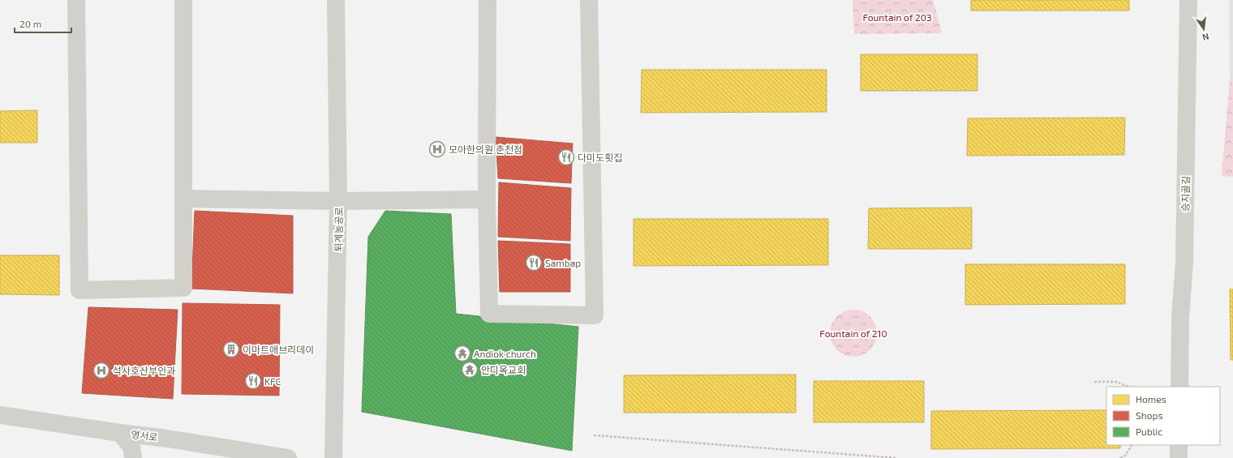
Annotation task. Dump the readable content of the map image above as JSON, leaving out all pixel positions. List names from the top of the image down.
{
  "streets": {
    "street": ["승지골길", "퇴계농공로", "영서로"]
  },
  "parks": ["Fountain of 203", "Fountain of 210"],
  "places": {
    "hospital": ["모아한의원 춘천점", "석사호산부인과"],
    "restaurant": ["다미도횟집", "Sambap", "KFC"],
    "building": ["이마트애브리데이"],
    "temple": ["Andiok church", "안디옥교회"]
  },
  "legend": ["Homes", "Shops", "Public"],
  "scale_bar": "20 m",
  "north": "bottom"
}
